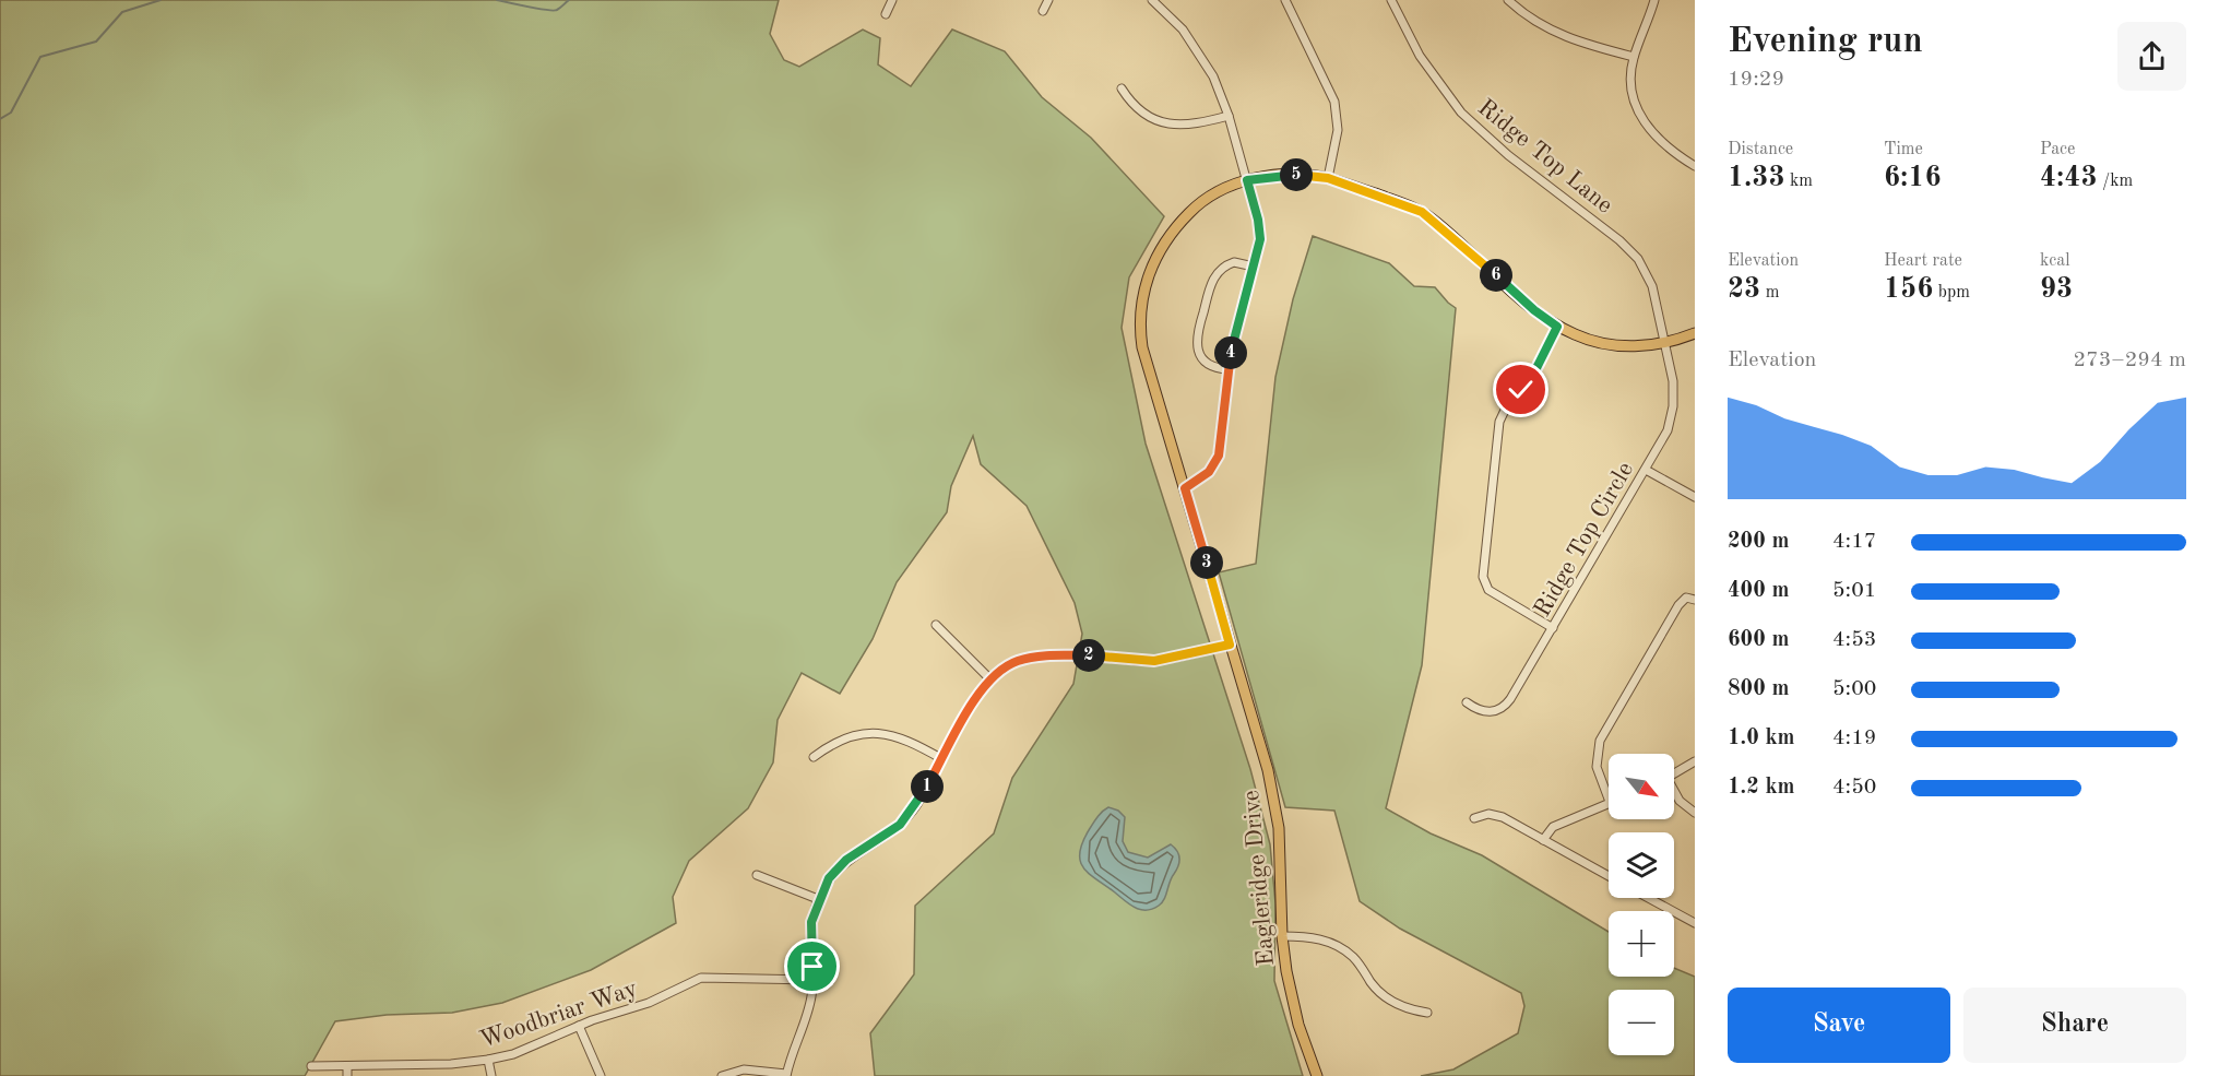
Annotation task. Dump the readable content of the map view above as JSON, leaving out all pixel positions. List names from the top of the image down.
{
  "streets": {
    "main road": ["Eagleridge Drive"],
    "street": ["Ridge Top Lane", "Ridge Top Circle", "Woodbriar Way"]
  },
  "crossings": [
    ["Ridge Top Lane", "Ridge Top Circle"],
    ["Ridge Top Lane", "Eagleridge Drive"],
    ["Ridge Top Circle", "Eagleridge Drive"]
  ],
  "north": "bottom right",
  "page": {
    "heading": ["Evening run", "19:29"],
    "stats": [
      ["Distance", "1.33 km"],
      ["Time", "6:16"],
      ["Pace", "4:43 /km"],
      ["Elevation", "23 m"],
      ["Heart rate", "156 bpm"],
      ["kcal", "93"]
    ],
    "pins": [
      "5",
      "6",
      "4",
      "3",
      "2",
      "1"
    ],
    "chart": ["Elevation", "273–294 m"],
    "list": [
      {
        "name": "200 m",
        "note": "4:17"
      },
      {
        "name": "400 m",
        "note": "5:01"
      },
      {
        "name": "600 m",
        "note": "4:53"
      },
      {
        "name": "800 m",
        "note": "5:00"
      },
      {
        "name": "1.0 km",
        "note": "4:19"
      },
      {
        "name": "1.2 km",
        "note": "4:50"
      }
    ],
    "map_buttons": ["+", "−"],
    "buttons": ["Save", "Share"]
  }
}
